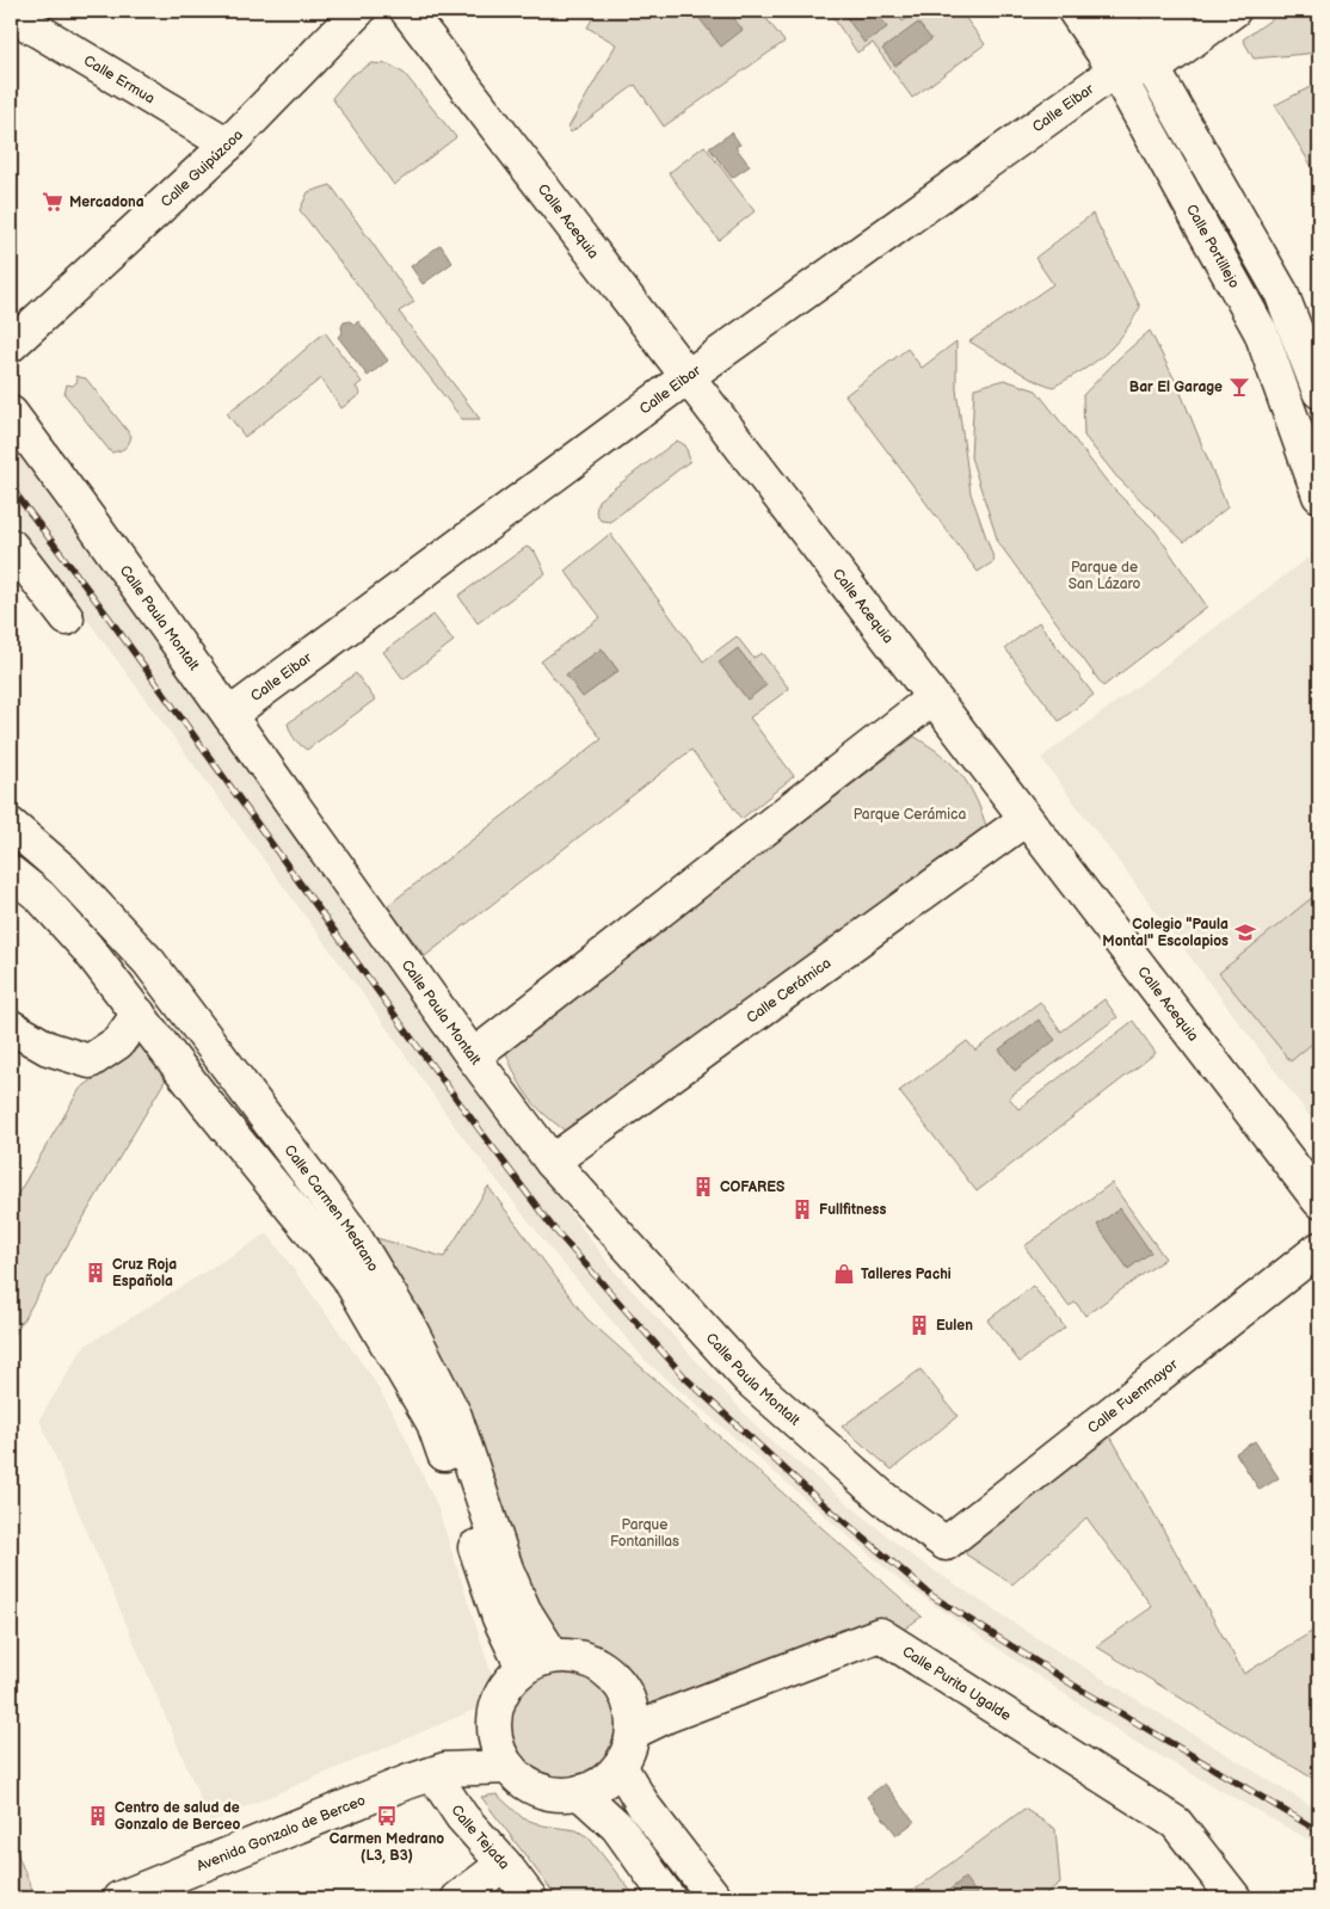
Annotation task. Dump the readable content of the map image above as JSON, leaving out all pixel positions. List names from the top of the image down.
{
  "streets": {
    "street": [
      "Calle Ermua",
      "Calle Eibar",
      "Calle Guipúzcoa",
      "Calle Acequia",
      "Calle Portillejo",
      "Calle Paula Montalt",
      "Calle Cerámica",
      "Calle Carmen Medrano",
      "Calle Fuenmayor",
      "Calle Purita Ugalde",
      "Avenida Gonzalo de Berceo",
      "Calle Tejada"
    ]
  },
  "crossings": [
    ["Calle Ermua", "Calle Guipúzcoa"],
    ["Calle Eibar", "Calle Acequia"],
    ["Calle Eibar", "Calle Portillejo"],
    ["Calle Eibar", "Calle Paula Montalt"],
    ["Calle Acequia", "Calle Cerámica"],
    ["Calle Paula Montalt", "Calle Cerámica"],
    ["Calle Paula Montalt", "Calle Fuenmayor"],
    ["Calle Carmen Medrano", "Calle Purita Ugalde"],
    ["Calle Carmen Medrano", "Avenida Gonzalo de Berceo"],
    ["Calle Purita Ugalde", "Avenida Gonzalo de Berceo"],
    ["Avenida Gonzalo de Berceo", "Calle Tejada"]
  ],
  "parks": ["Parque de San Lázaro", "Parque Cerámica", "Parque Fontanillas"],
  "places": {
    "supermarket": ["Mercadona"],
    "bar": ["Bar El Garage"],
    "school or university": ["Colegio \"Paula Montal\" Escolapios"],
    "building": [
      "COFARES",
      "Fullfitness",
      "Cruz Roja Española",
      "Eulen",
      "Centro de salud de Gonzalo de Berceo"
    ],
    "shop": ["Talleres Pachi"],
    "bus stop": ["Carmen Medrano (L3, B3)"]
  }
}
